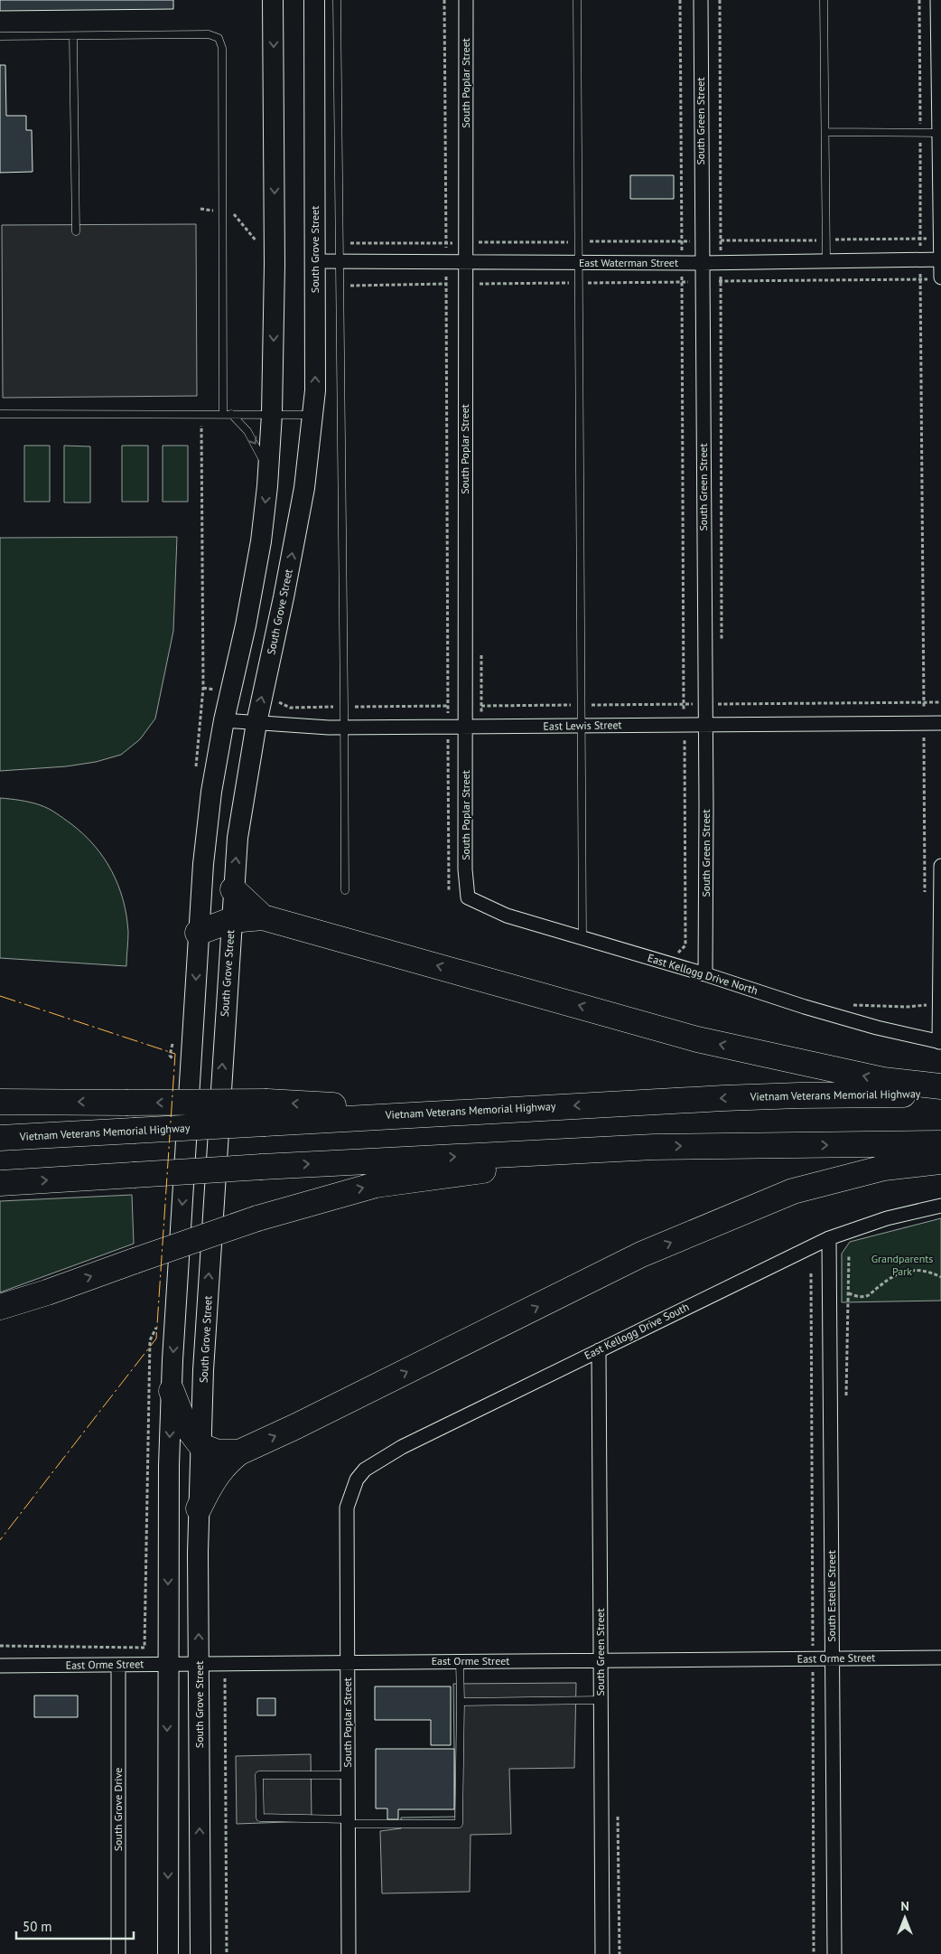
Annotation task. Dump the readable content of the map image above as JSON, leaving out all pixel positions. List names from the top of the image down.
{
  "streets": {
    "highway": ["Vietnam Veterans Memorial Highway"],
    "street": [
      "South Poplar Street",
      "South Green Street",
      "South Grove Street",
      "East Waterman Street",
      "East Lewis Street",
      "East Kellogg Drive North",
      "East Kellogg Drive South",
      "South Estelle Street",
      "East Orme Street",
      "South Grove Drive"
    ]
  },
  "crossings": [
    ["South Poplar Street", "East Waterman Street"],
    ["South Poplar Street", "East Lewis Street"],
    ["South Poplar Street", "East Kellogg Drive North"],
    ["South Poplar Street", "East Kellogg Drive South"],
    ["South Poplar Street", "East Orme Street"],
    ["South Green Street", "East Waterman Street"],
    ["South Green Street", "East Lewis Street"],
    ["South Green Street", "East Kellogg Drive North"],
    ["South Green Street", "East Kellogg Drive South"],
    ["South Green Street", "East Orme Street"],
    ["South Grove Street", "East Waterman Street"],
    ["South Grove Street", "East Lewis Street"],
    ["South Grove Street", "East Orme Street"],
    ["East Kellogg Drive South", "South Estelle Street"],
    ["South Estelle Street", "East Orme Street"],
    ["East Orme Street", "South Grove Drive"]
  ],
  "parks": ["Grandparents Park"],
  "scale_bar": "50 m",
  "north": "top"
}
